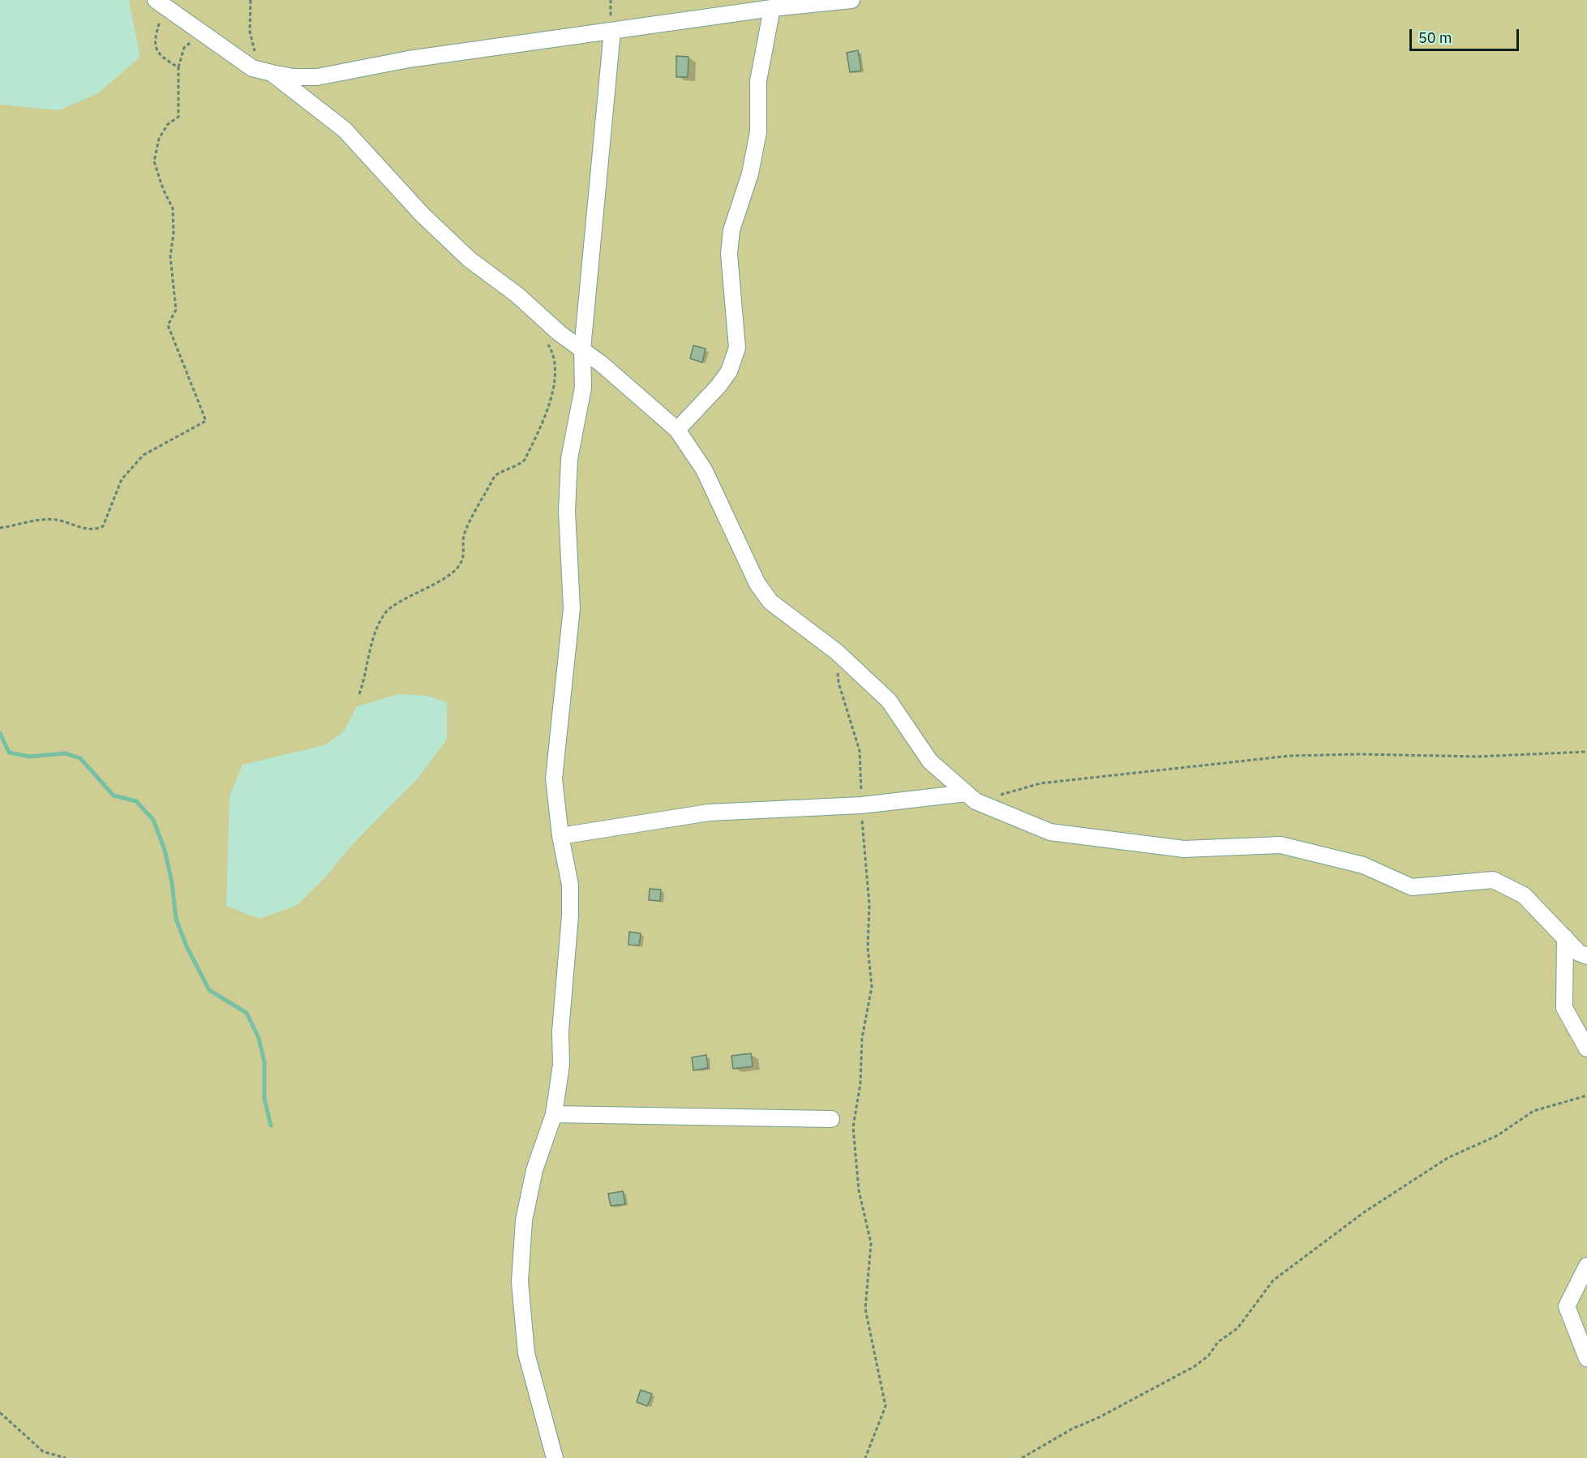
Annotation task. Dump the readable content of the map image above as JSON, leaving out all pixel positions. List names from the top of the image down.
{
  "scale_bar": "50 m"
}
